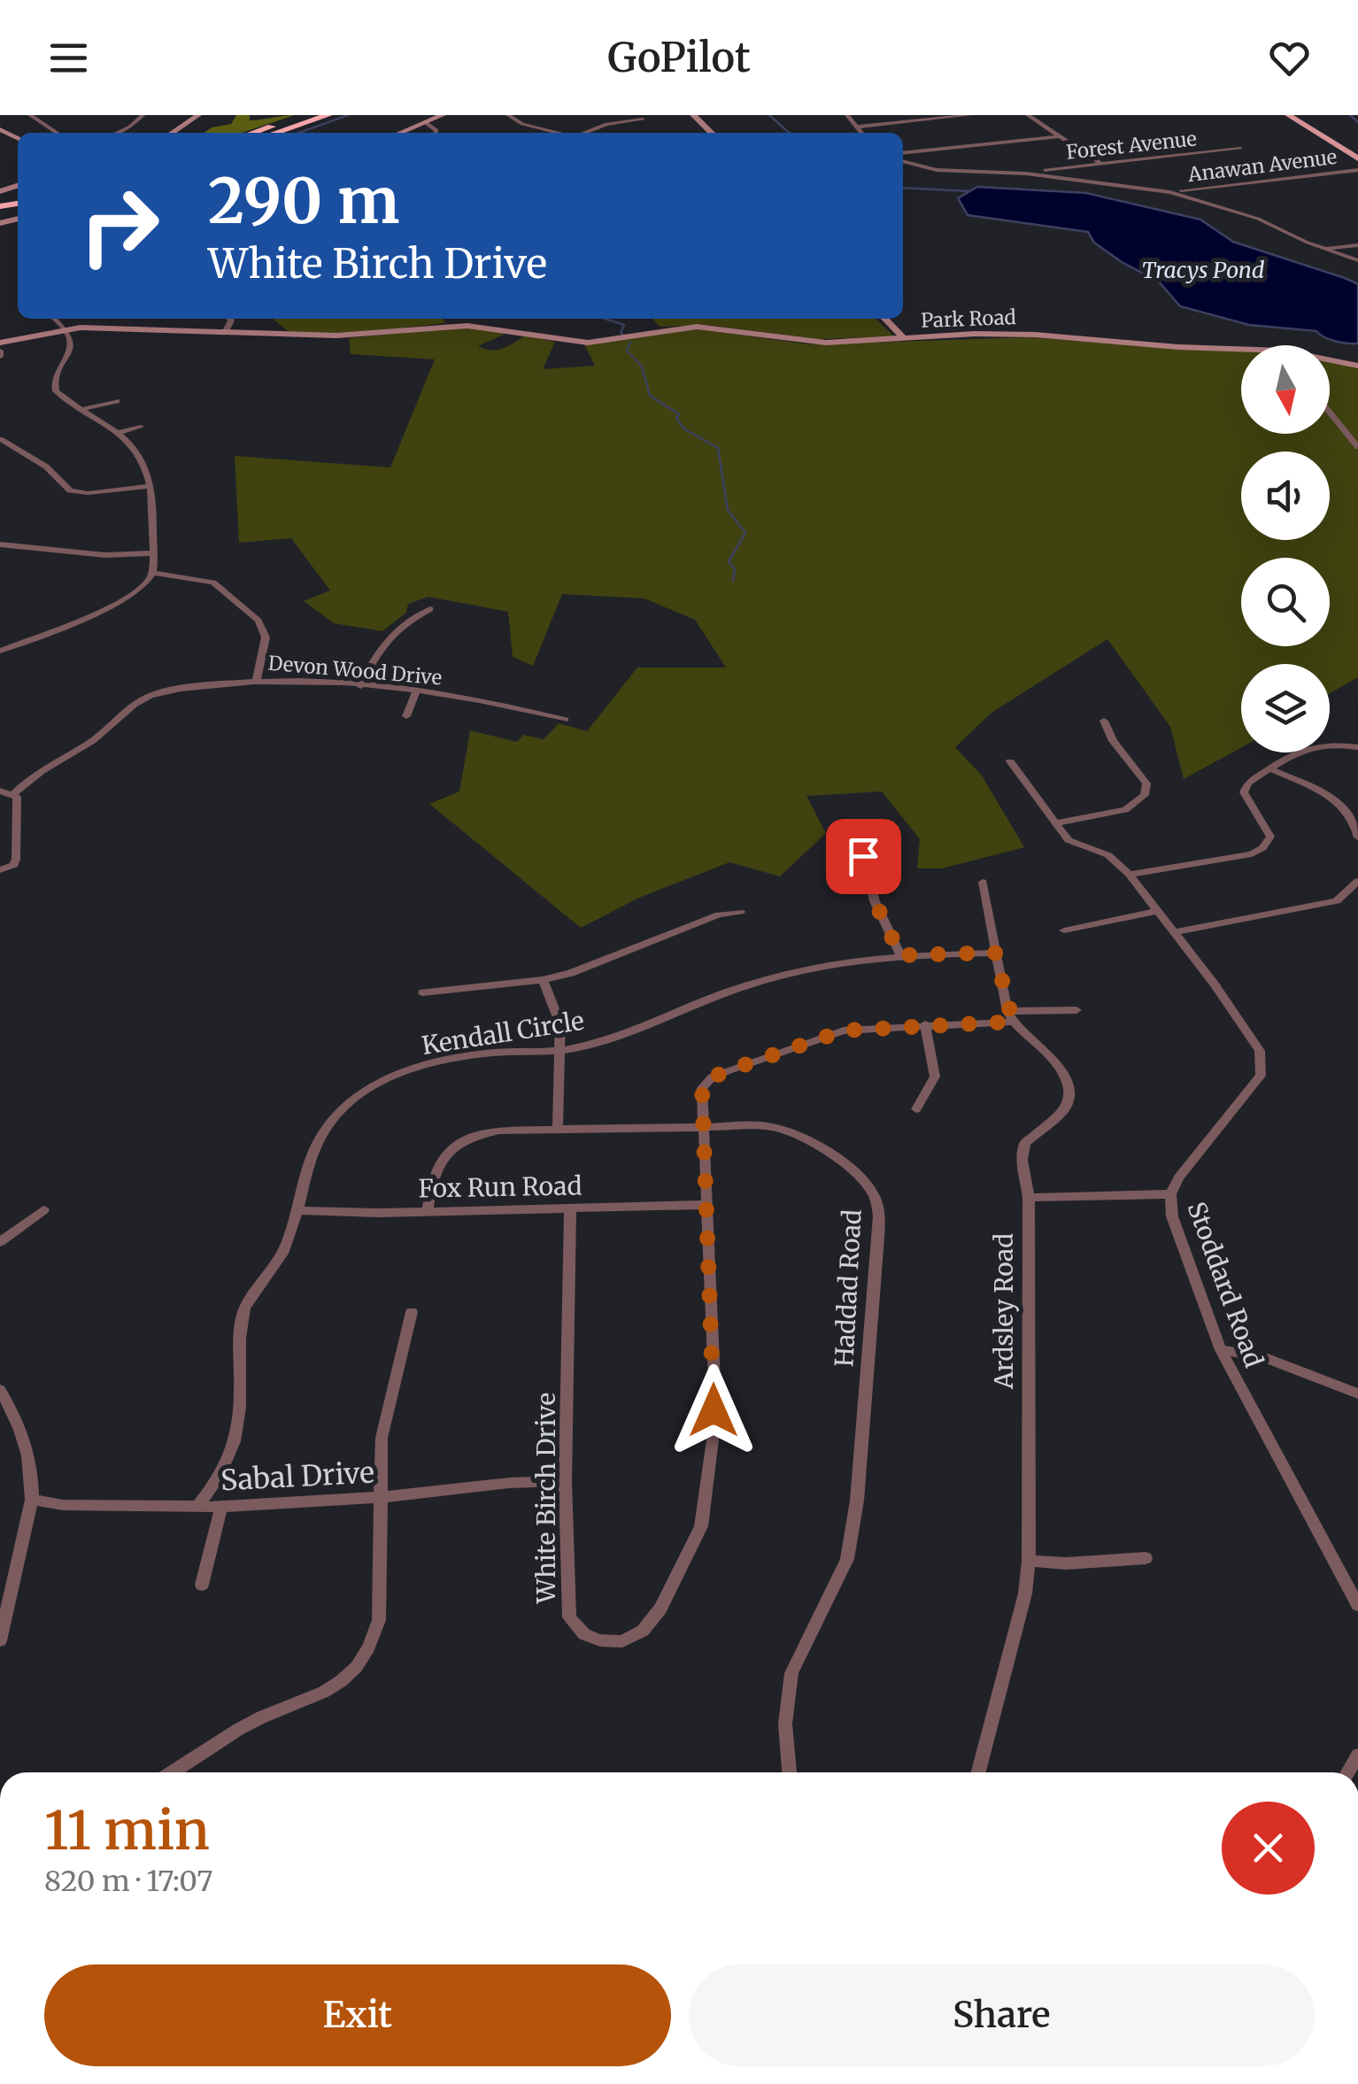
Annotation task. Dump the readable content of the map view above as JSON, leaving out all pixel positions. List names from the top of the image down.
{
  "streets": {
    "main road": ["Park Road"],
    "street": [
      "Forest Avenue",
      "Anawan Avenue",
      "Devon Wood Drive",
      "Kendall Circle",
      "Fox Run Road",
      "Stoddard Road",
      "Haddad Road",
      "Ardsley Road",
      "Sabal Drive",
      "White Birch Drive"
    ]
  },
  "crossings": [
    ["Kendall Circle", "Fox Run Road"],
    ["Kendall Circle", "Sabal Drive"],
    ["Fox Run Road", "Haddad Road"],
    ["Fox Run Road", "White Birch Drive"],
    ["Haddad Road", "White Birch Drive"],
    ["Ardsley Road", "White Birch Drive"],
    ["Sabal Drive", "White Birch Drive"]
  ],
  "water": ["Tracys Pond"],
  "north": "bottom",
  "page": {
    "header": "GoPilot",
    "turn": ["290 m", "White Birch Drive"],
    "heading": ["11 min", "820 m · 17:07"],
    "buttons": ["Exit", "Share"]
  }
}
